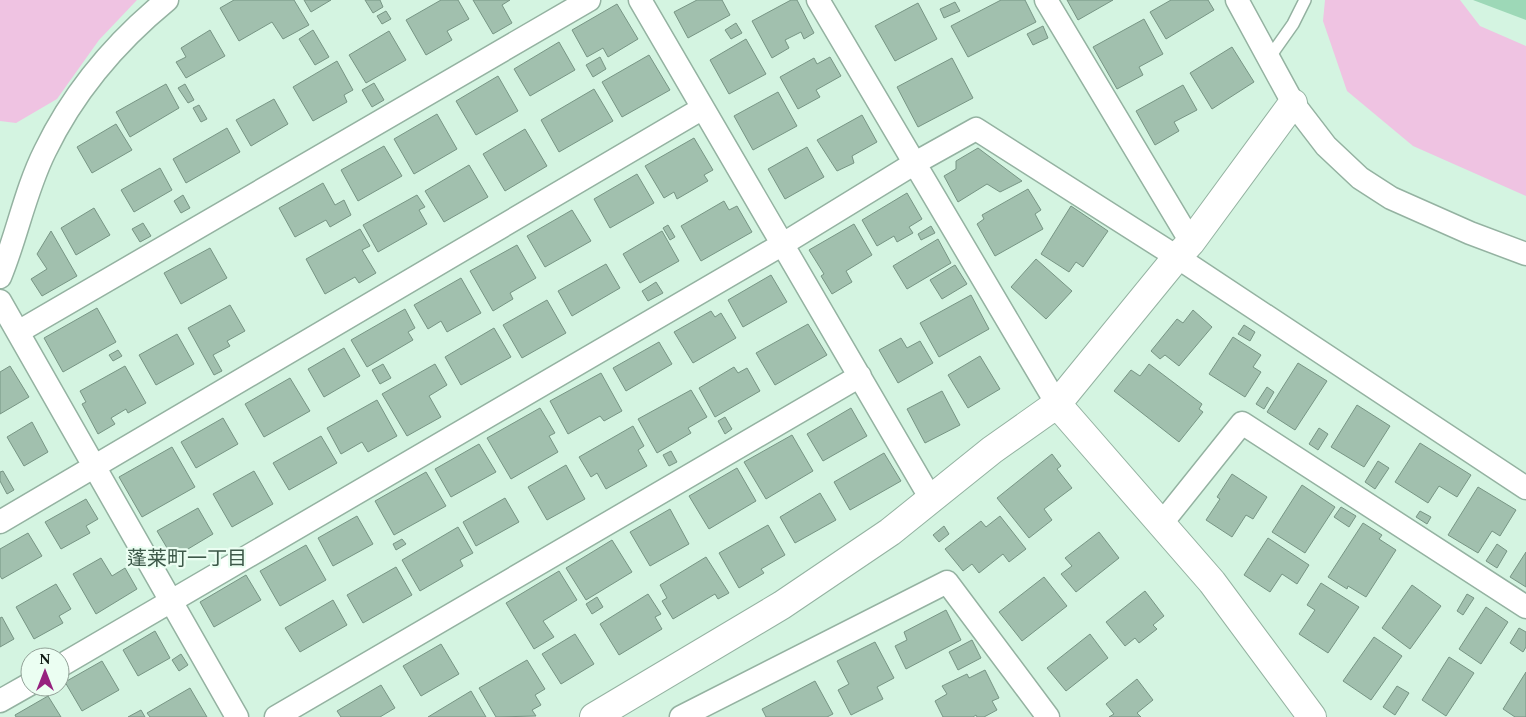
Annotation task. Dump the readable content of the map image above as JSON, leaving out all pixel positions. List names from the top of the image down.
{
  "districts": ["蓬莱町一丁目"],
  "north": "top"
}
